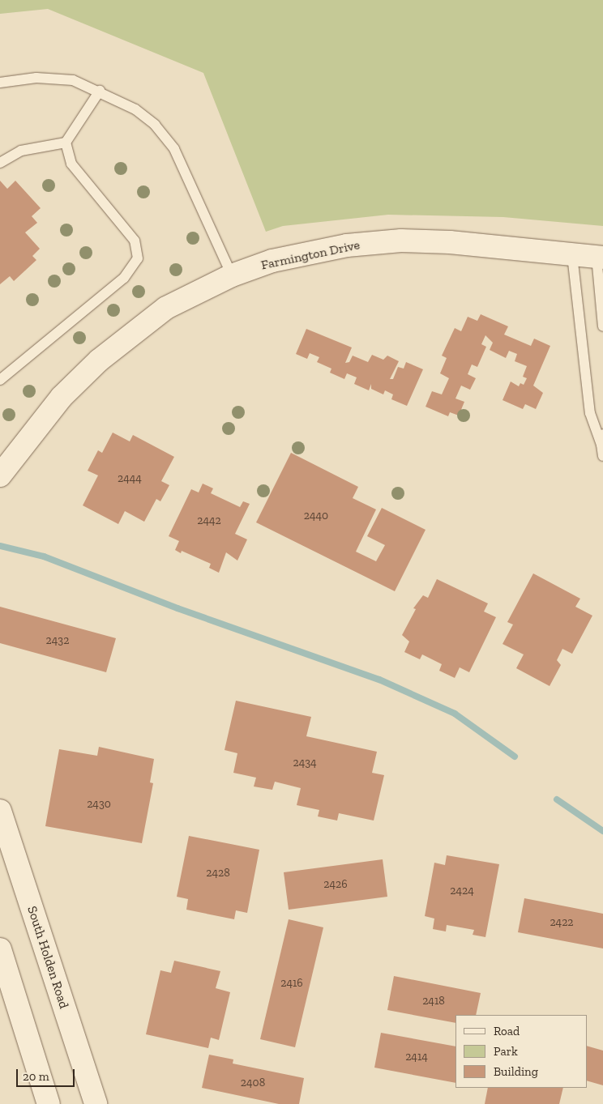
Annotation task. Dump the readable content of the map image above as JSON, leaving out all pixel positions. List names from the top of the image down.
{
  "streets": {
    "street": ["Farmington Drive", "South Holden Road"]
  },
  "house_numbers": [
    "2444",
    "2440",
    "2442",
    "2432",
    "2434",
    "2430",
    "2428",
    "2426",
    "2424",
    "2422",
    "2416",
    "2418",
    "2414",
    "2408"
  ],
  "legend": ["Road", "Park", "Building"],
  "scale_bar": "20 m"
}
